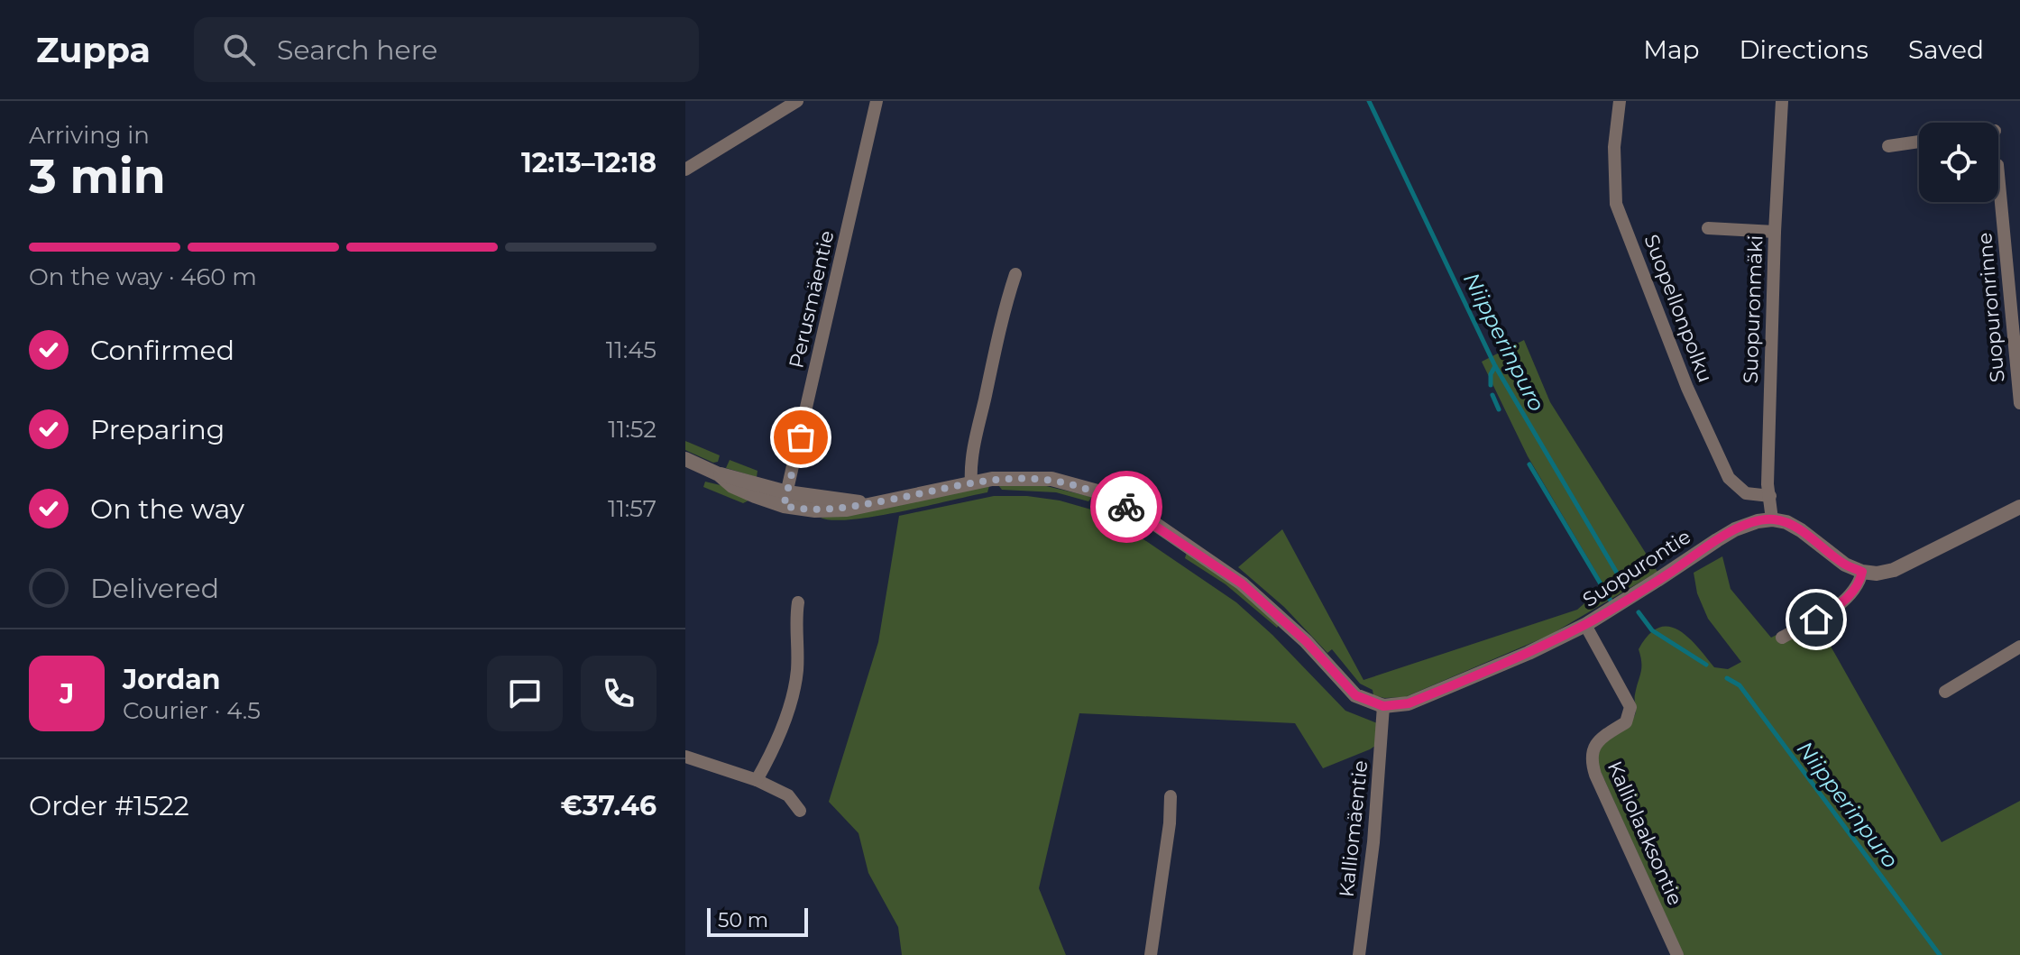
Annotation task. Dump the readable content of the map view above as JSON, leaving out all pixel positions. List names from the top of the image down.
{
  "streets": {
    "street": [
      "Perusmäentie",
      "Suopuronrinne",
      "Suopellonpolku",
      "Suopuronmäki",
      "Suopurontie",
      "Kalliomäentie",
      "Kalliolaaksontie"
    ]
  },
  "crossings": [
    ["Suopellonpolku", "Suopuronmäki"],
    ["Suopuronmäki", "Suopurontie"],
    ["Suopurontie", "Kalliomäentie"],
    ["Suopurontie", "Kalliolaaksontie"]
  ],
  "water": ["Niipperinpuro"],
  "scale_bar": "50 m",
  "page": {
    "header": "Zuppa",
    "search": "Search here",
    "nav": ["Map", "Directions", "Saved"],
    "heading": ["3 min", "Arriving in", "12:13–12:18"],
    "panel": [
      "Jordan",
      "Courier · 4.5",
      "Order #1522",
      "€37.46"
    ],
    "bar": "On the way · 460 m",
    "list": [
      ["Confirmed", "11:45"],
      ["Preparing", "11:52"],
      ["On the way", "11:57"],
      "Delivered"
    ],
    "round": "J",
    "scale": "50 m"
  }
}
